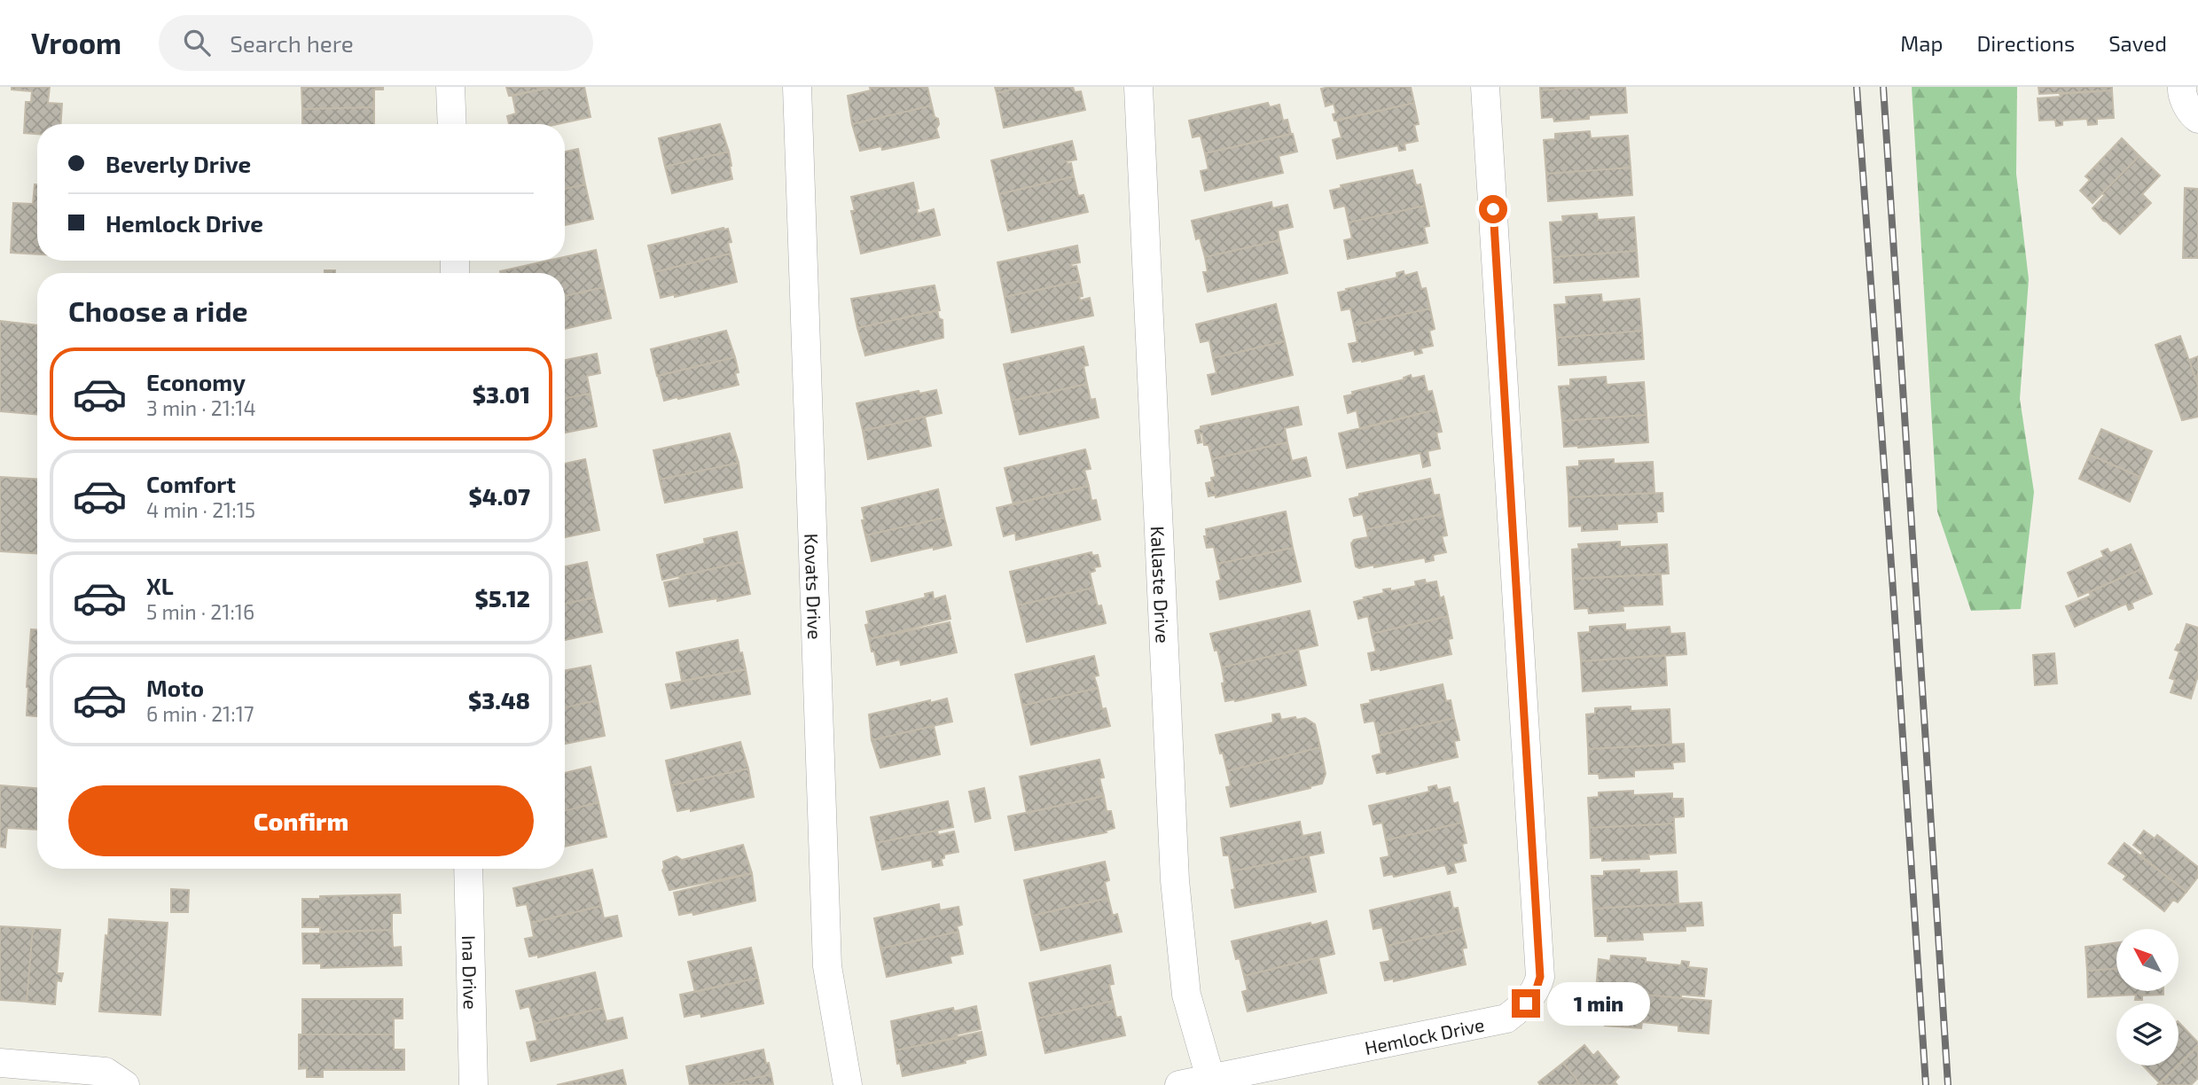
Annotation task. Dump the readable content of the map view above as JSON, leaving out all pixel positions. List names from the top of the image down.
{
  "streets": {
    "street": [
      "Kallaste Drive",
      "Kovats Drive",
      "Ina Drive",
      "Hemlock Drive"
    ]
  },
  "crossings": [
    ["Kallaste Drive", "Hemlock Drive"]
  ],
  "north": "top left",
  "page": {
    "header": "Vroom",
    "search": "Search here",
    "nav": ["Map", "Directions", "Saved"],
    "banner": ["Beverly Drive", "Hemlock Drive"],
    "heading": "Choose a ride",
    "list": [
      {
        "name": "Economy",
        "note": "3 min · 21:14",
        "value": "$3.01"
      },
      {
        "name": "Comfort",
        "note": "4 min · 21:15",
        "value": "$4.07"
      },
      {
        "name": "XL",
        "note": "5 min · 21:16",
        "value": "$5.12"
      },
      {
        "name": "Moto",
        "note": "6 min · 21:17",
        "value": "$3.48"
      }
    ],
    "buttons": "Confirm",
    "bubble": "1 min"
  }
}
